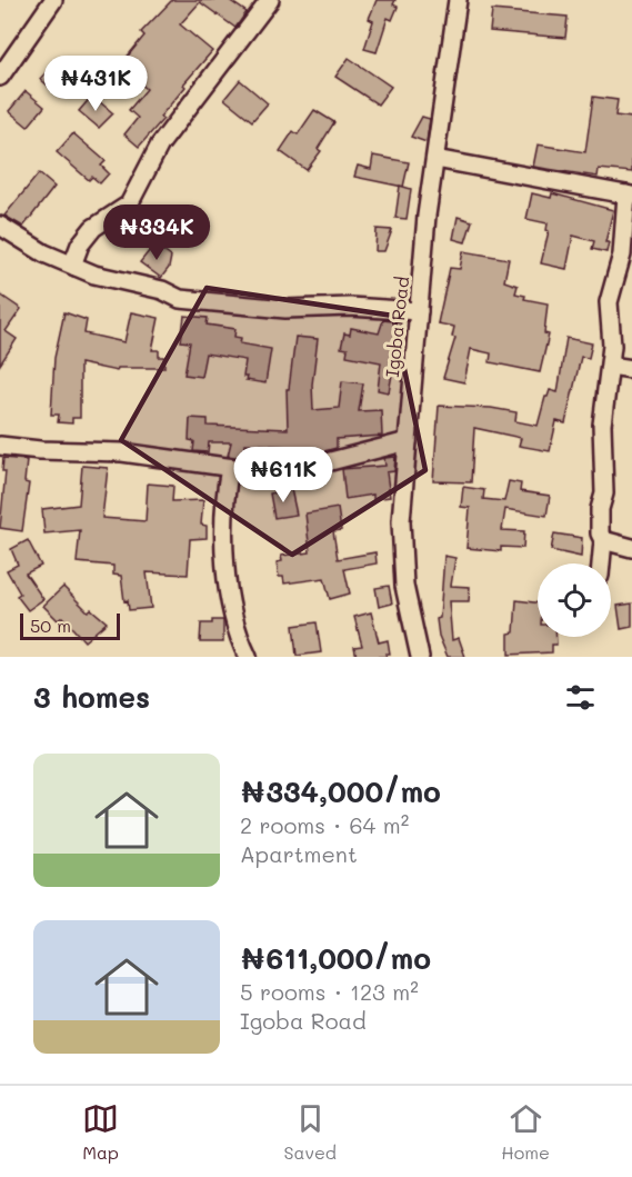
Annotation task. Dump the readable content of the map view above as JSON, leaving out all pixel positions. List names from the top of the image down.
{
  "streets": {
    "street": ["Igoba Road"]
  },
  "scale_bar": "50 m",
  "page": {
    "price": ["₦431K", "₦334K", "₦611K"],
    "scale": "50 m",
    "heading": "3 homes",
    "list": [
      {
        "name": "₦334,000/mo",
        "note": "2 rooms · 64 m² · Apartment"
      },
      {
        "name": "₦611,000/mo",
        "note": "5 rooms · 123 m² · Igoba Road"
      }
    ],
    "tabs": ["Map", "Saved", "Home"]
  }
}
